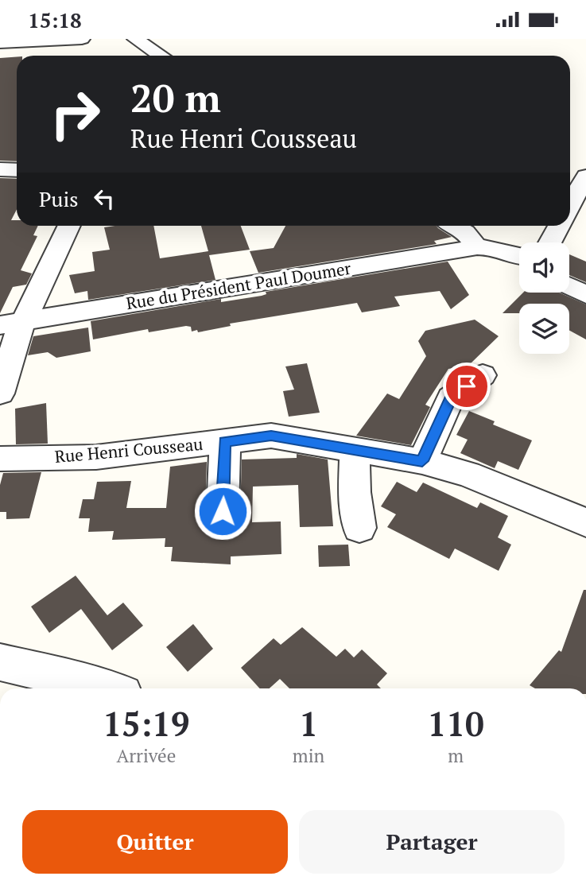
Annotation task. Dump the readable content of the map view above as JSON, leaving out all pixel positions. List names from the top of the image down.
{
  "streets": {
    "street": ["Rue du Président Paul Doumer", "Rue Henri Cousseau"]
  },
  "page": {
    "status": "15:18",
    "turn": ["20 m", "Rue Henri Cousseau"],
    "then": "Puis",
    "eta": [
      "15:19",
      "Arrivée",
      "1",
      "min",
      "110",
      "m"
    ],
    "buttons": ["Quitter", "Partager"]
  }
}
